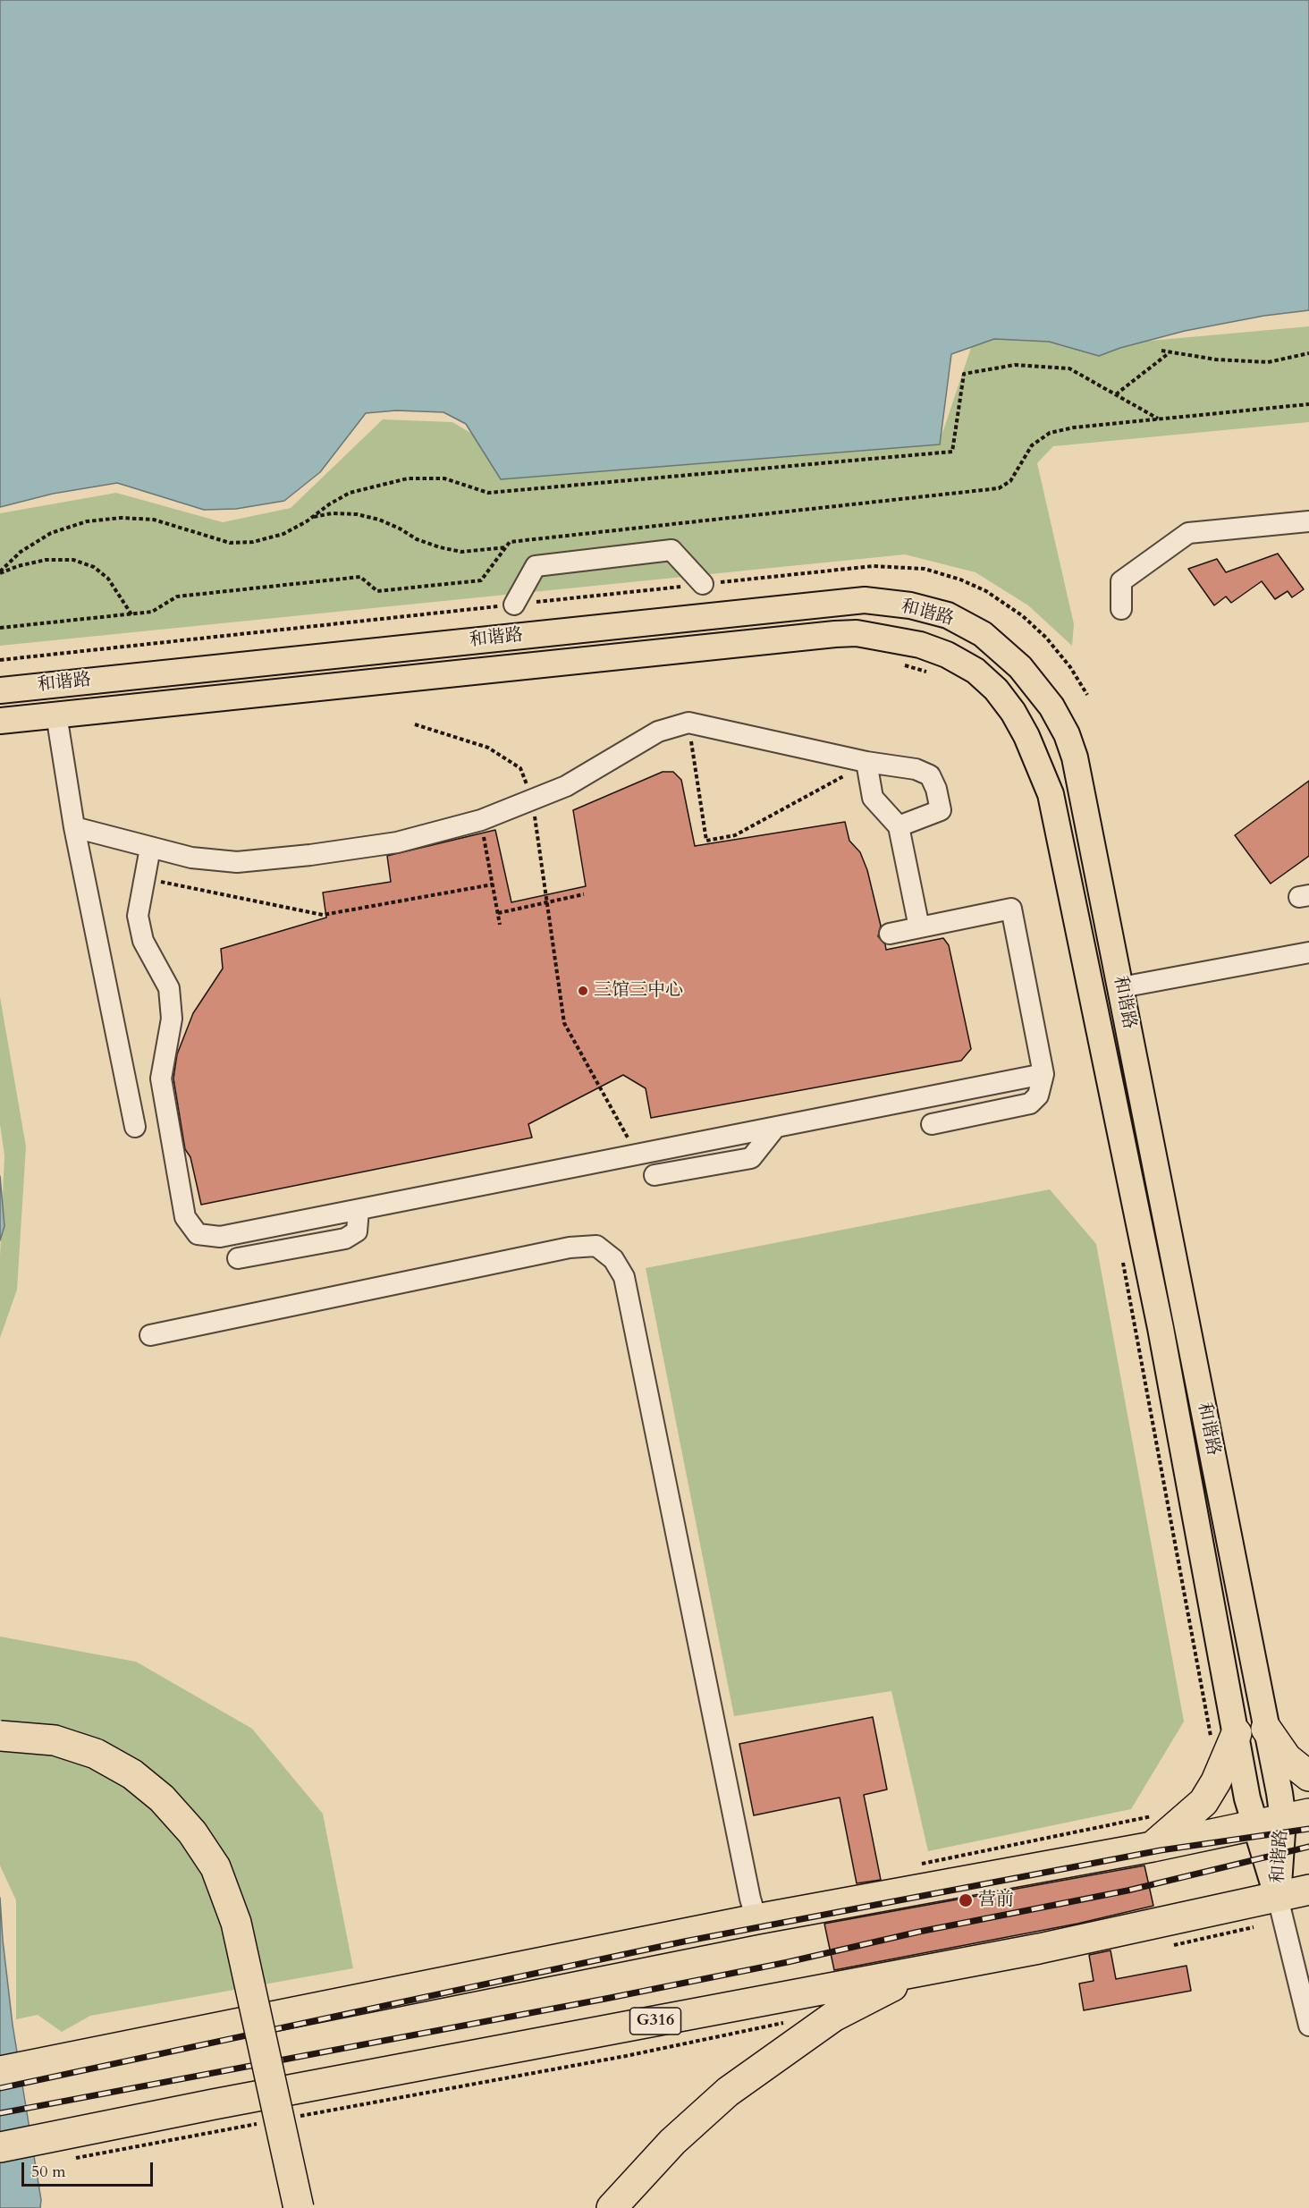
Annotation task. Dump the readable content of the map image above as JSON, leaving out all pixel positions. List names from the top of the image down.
{
  "streets": {
    "highway": ["G316"],
    "main road": ["和谐路"]
  },
  "crossings": [
    ["和谐路", "G316"]
  ],
  "places": ["三馆三中心", "营前"],
  "scale_bar": "50 m"
}
